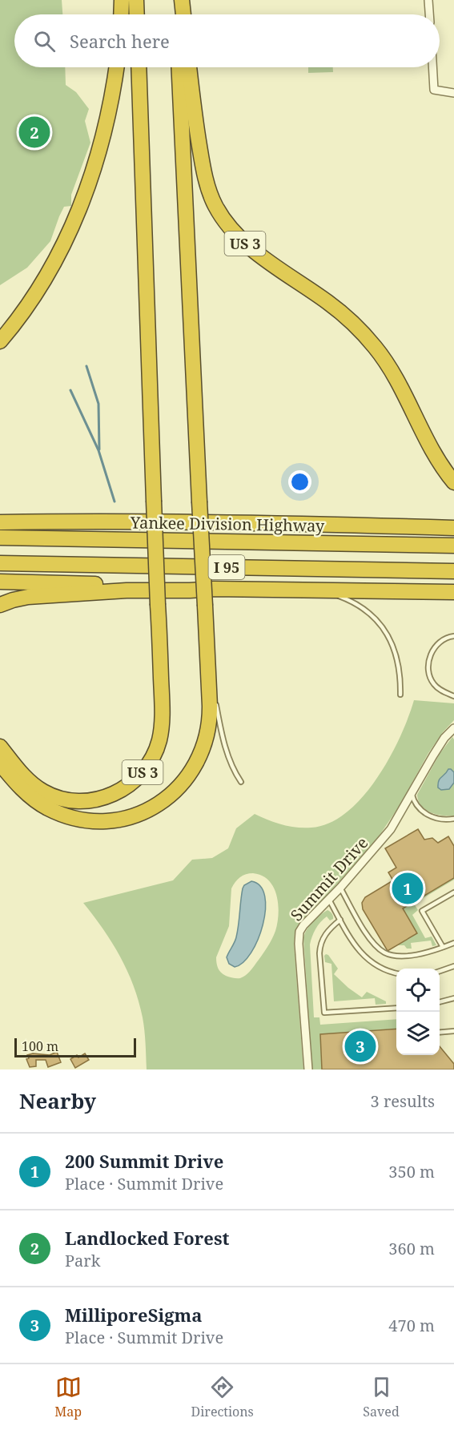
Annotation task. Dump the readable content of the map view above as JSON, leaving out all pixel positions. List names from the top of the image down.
{
  "streets": {
    "highway": ["US 3", "Yankee Division Highway", "I 95"],
    "street": ["Summit Drive"]
  },
  "scale_bar": "100 m",
  "page": {
    "search": "Search here",
    "pins": ["2", "1", "3"],
    "scale": "100 m",
    "heading": ["Nearby", "3 results"],
    "list": [
      {
        "mark": "1",
        "name": "200 Summit Drive",
        "note": "Place · Summit Drive",
        "value": "350 m"
      },
      {
        "mark": "2",
        "name": "Landlocked Forest",
        "note": "Park",
        "value": "360 m"
      },
      {
        "mark": "3",
        "name": "MilliporeSigma",
        "note": "Place · Summit Drive",
        "value": "470 m"
      }
    ],
    "nav": ["Map", "Directions", "Saved"]
  }
}
